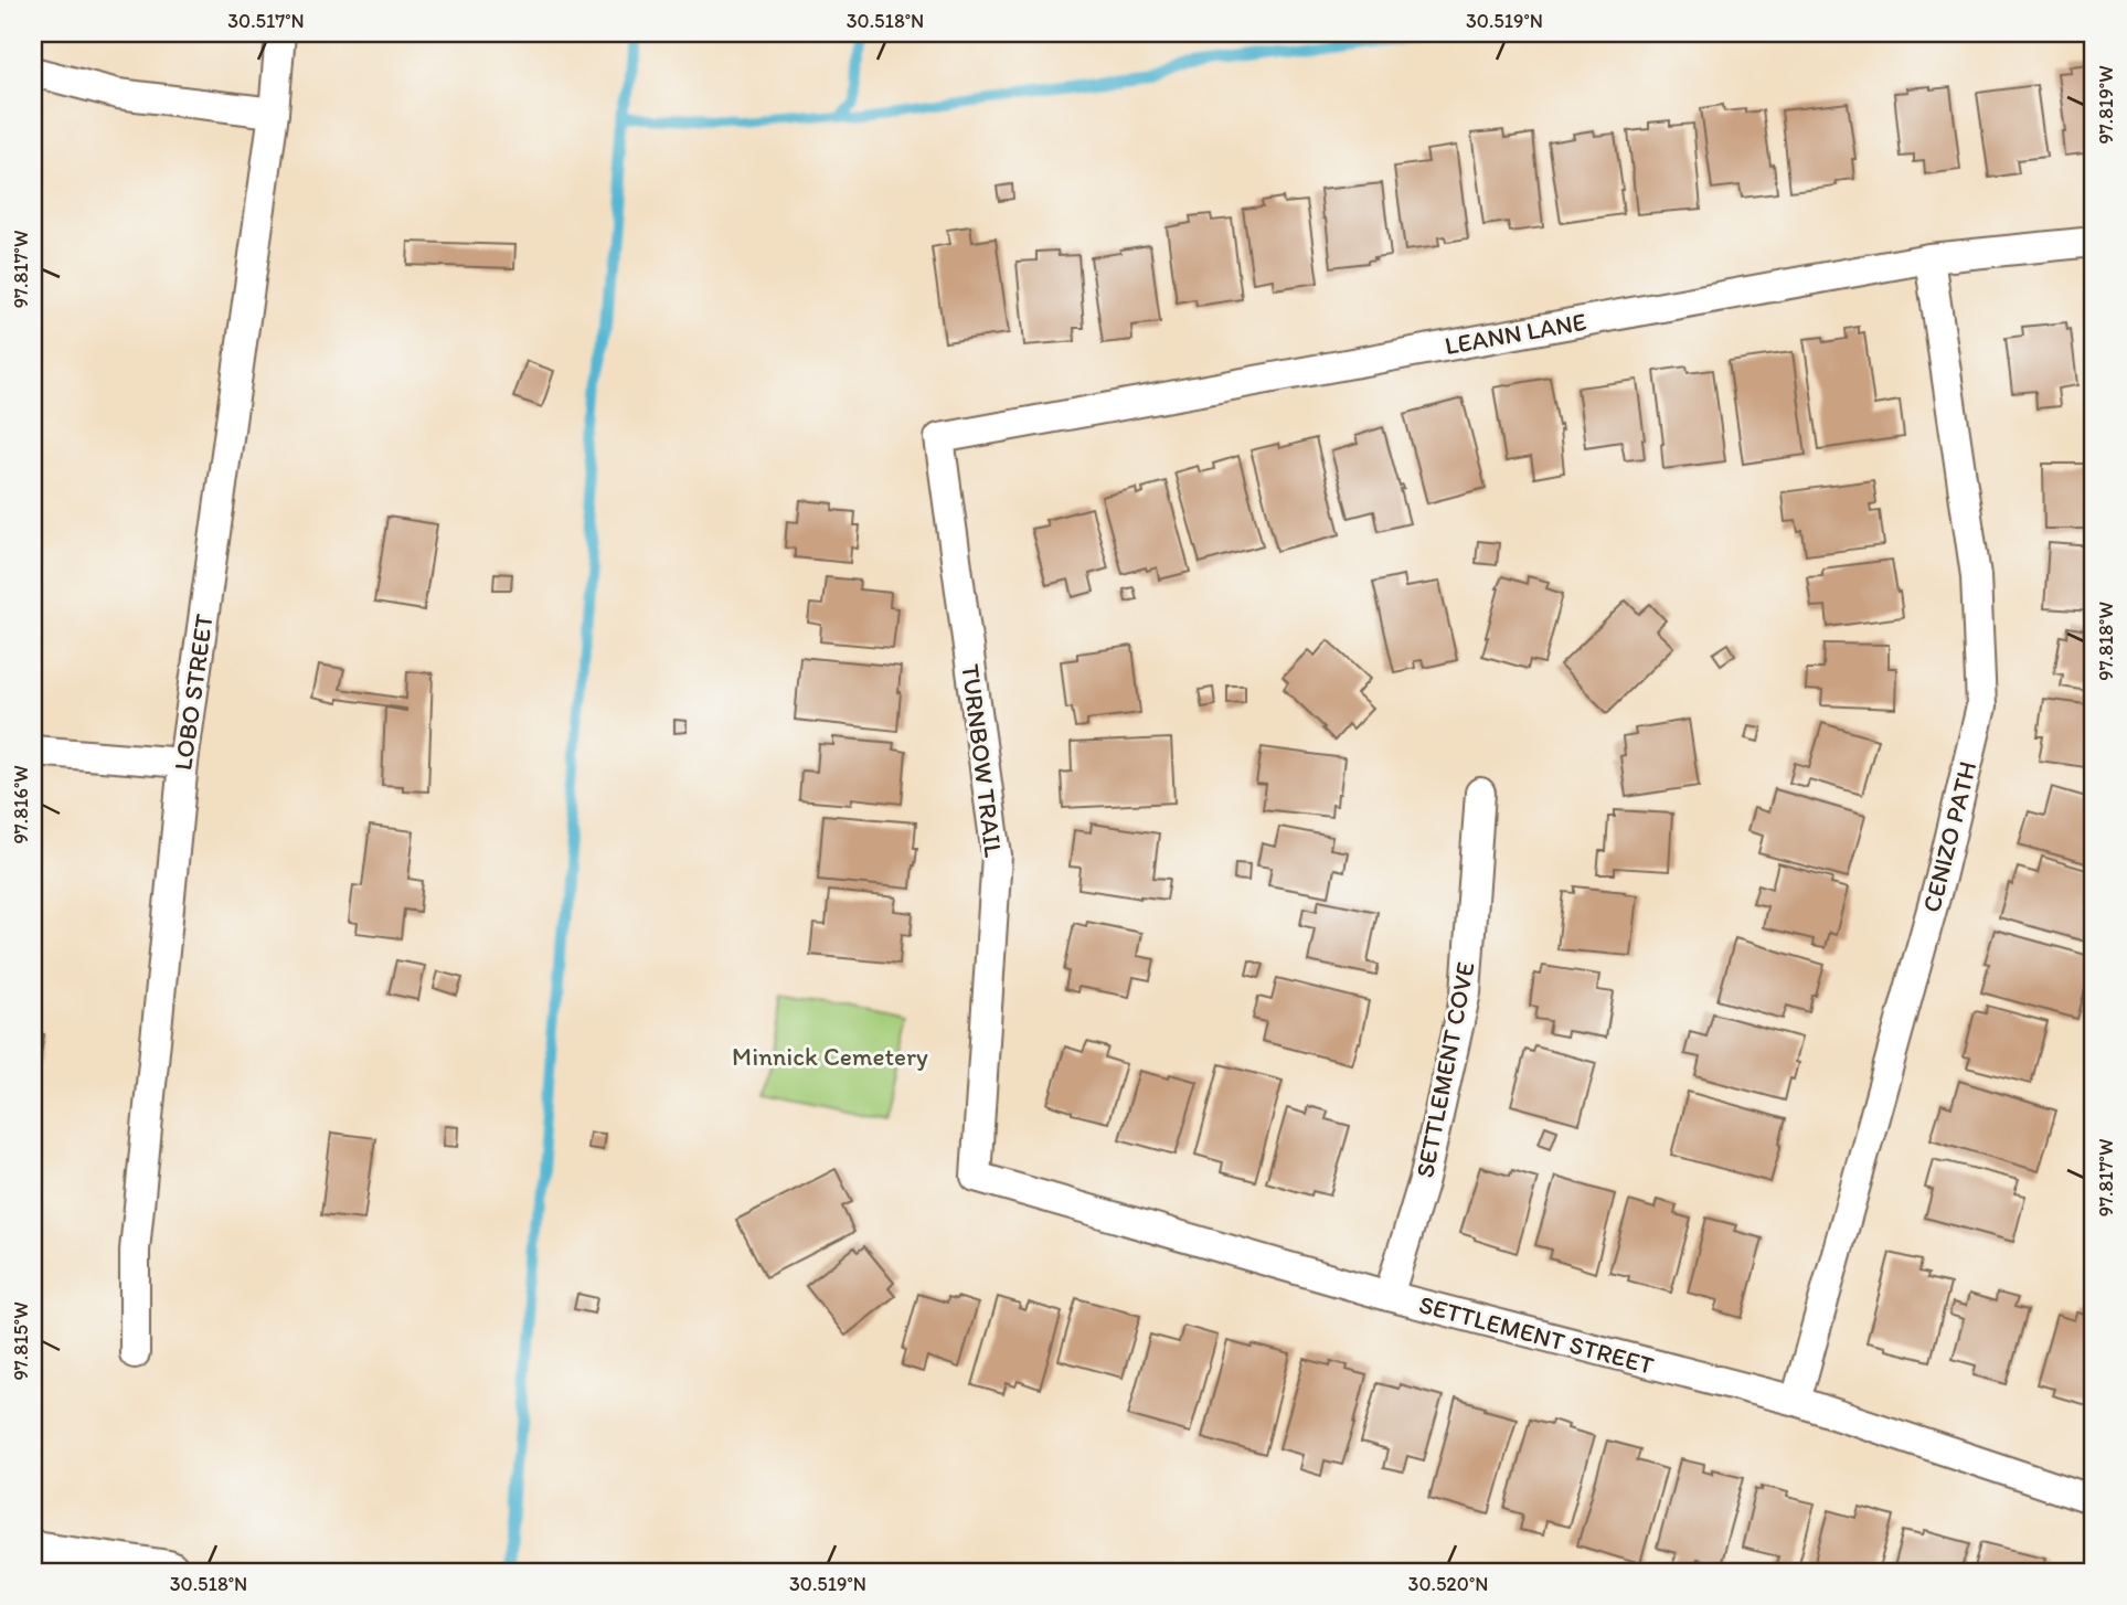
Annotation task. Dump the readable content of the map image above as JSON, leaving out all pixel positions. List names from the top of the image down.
{
  "streets": {
    "street": [
      "LEANN LANE",
      "LOBO STREET",
      "TURNBOW TRAIL",
      "CENIZO PATH",
      "SETTLEMENT COVE",
      "SETTLEMENT STREET"
    ]
  },
  "crossings": [
    ["LEANN LANE", "TURNBOW TRAIL"],
    ["LEANN LANE", "CENIZO PATH"],
    ["TURNBOW TRAIL", "SETTLEMENT STREET"],
    ["CENIZO PATH", "SETTLEMENT STREET"],
    ["SETTLEMENT COVE", "SETTLEMENT STREET"]
  ],
  "parks": ["Minnick Cemetery"],
  "coordinates": [
    "30.517°N",
    "30.518°N",
    "30.519°N",
    "97.819°W",
    "97.817°W",
    "97.818°W",
    "97.816°W",
    "97.815°W",
    "30.520°N"
  ]
}
